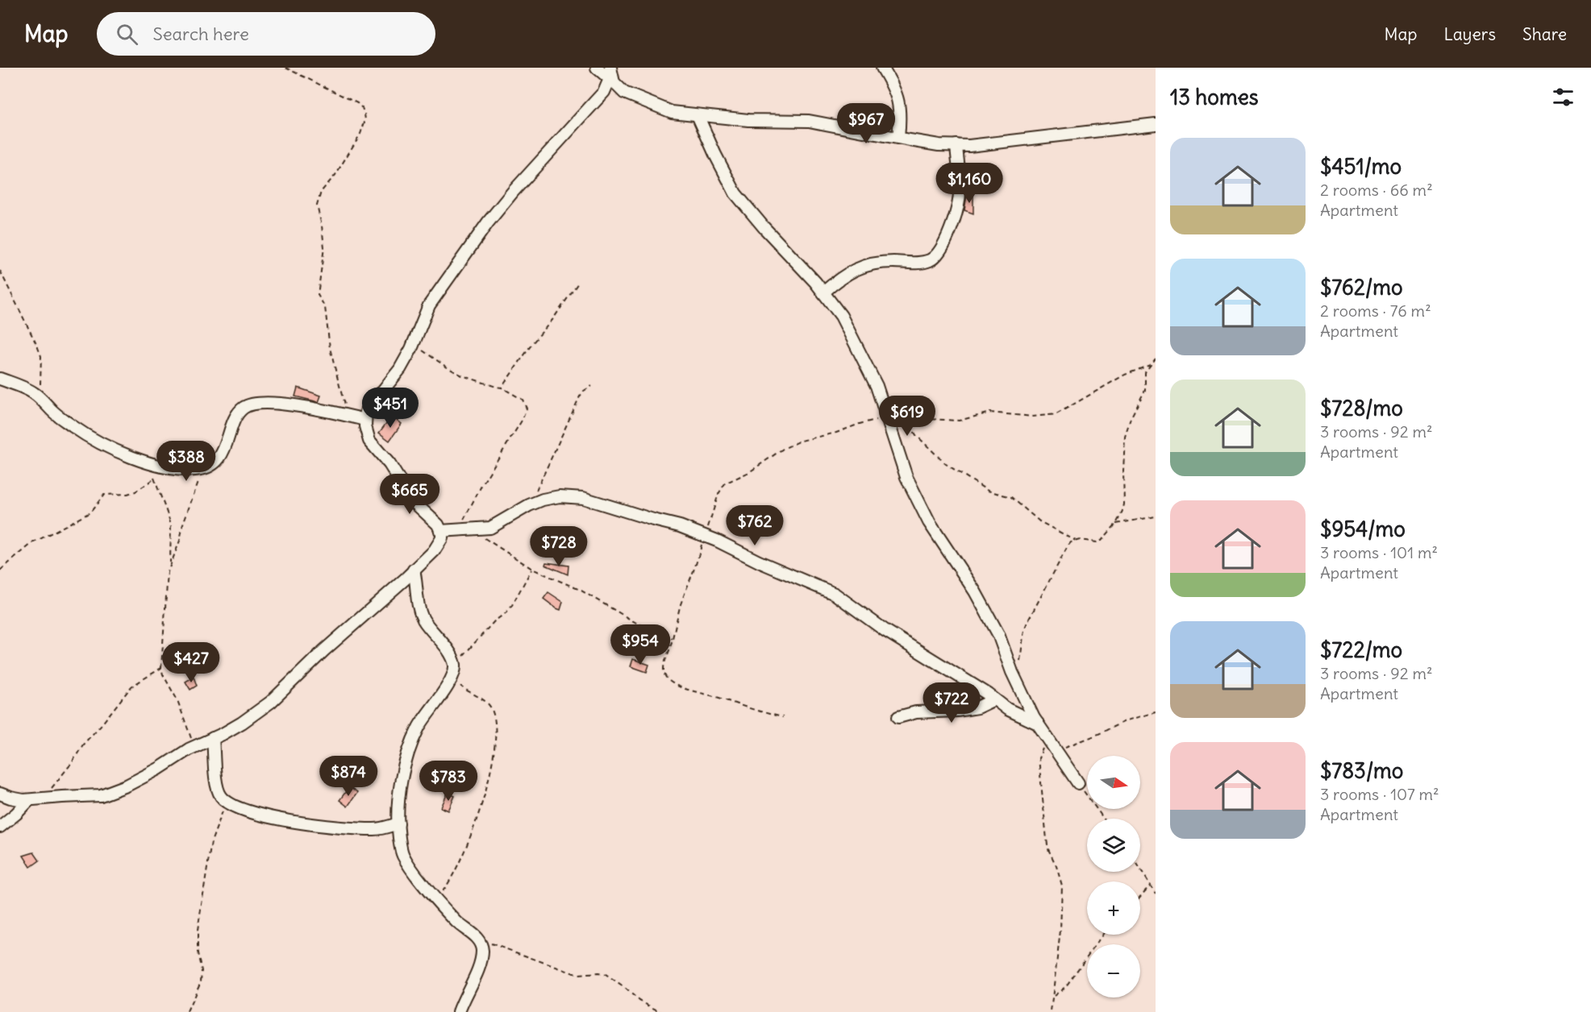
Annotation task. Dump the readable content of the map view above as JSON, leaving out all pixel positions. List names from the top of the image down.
{
  "north": "right",
  "page": {
    "header": "Map",
    "search": "Search here",
    "nav": ["Map", "Layers", "Share"],
    "heading": "13 homes",
    "price": [
      "$967",
      "$1,160",
      "$451",
      "$619",
      "$388",
      "$665",
      "$762",
      "$728",
      "$954",
      "$427",
      "$722",
      "$874",
      "$783"
    ],
    "list": [
      {
        "name": "$451/mo",
        "note": "2 rooms · 66 m² · Apartment"
      },
      {
        "name": "$762/mo",
        "note": "2 rooms · 76 m² · Apartment"
      },
      {
        "name": "$728/mo",
        "note": "3 rooms · 92 m² · Apartment"
      },
      {
        "name": "$954/mo",
        "note": "3 rooms · 101 m² · Apartment"
      },
      {
        "name": "$722/mo",
        "note": "3 rooms · 92 m² · Apartment"
      },
      {
        "name": "$783/mo",
        "note": "3 rooms · 107 m² · Apartment"
      }
    ],
    "map_buttons": ["+", "−"]
  }
}
